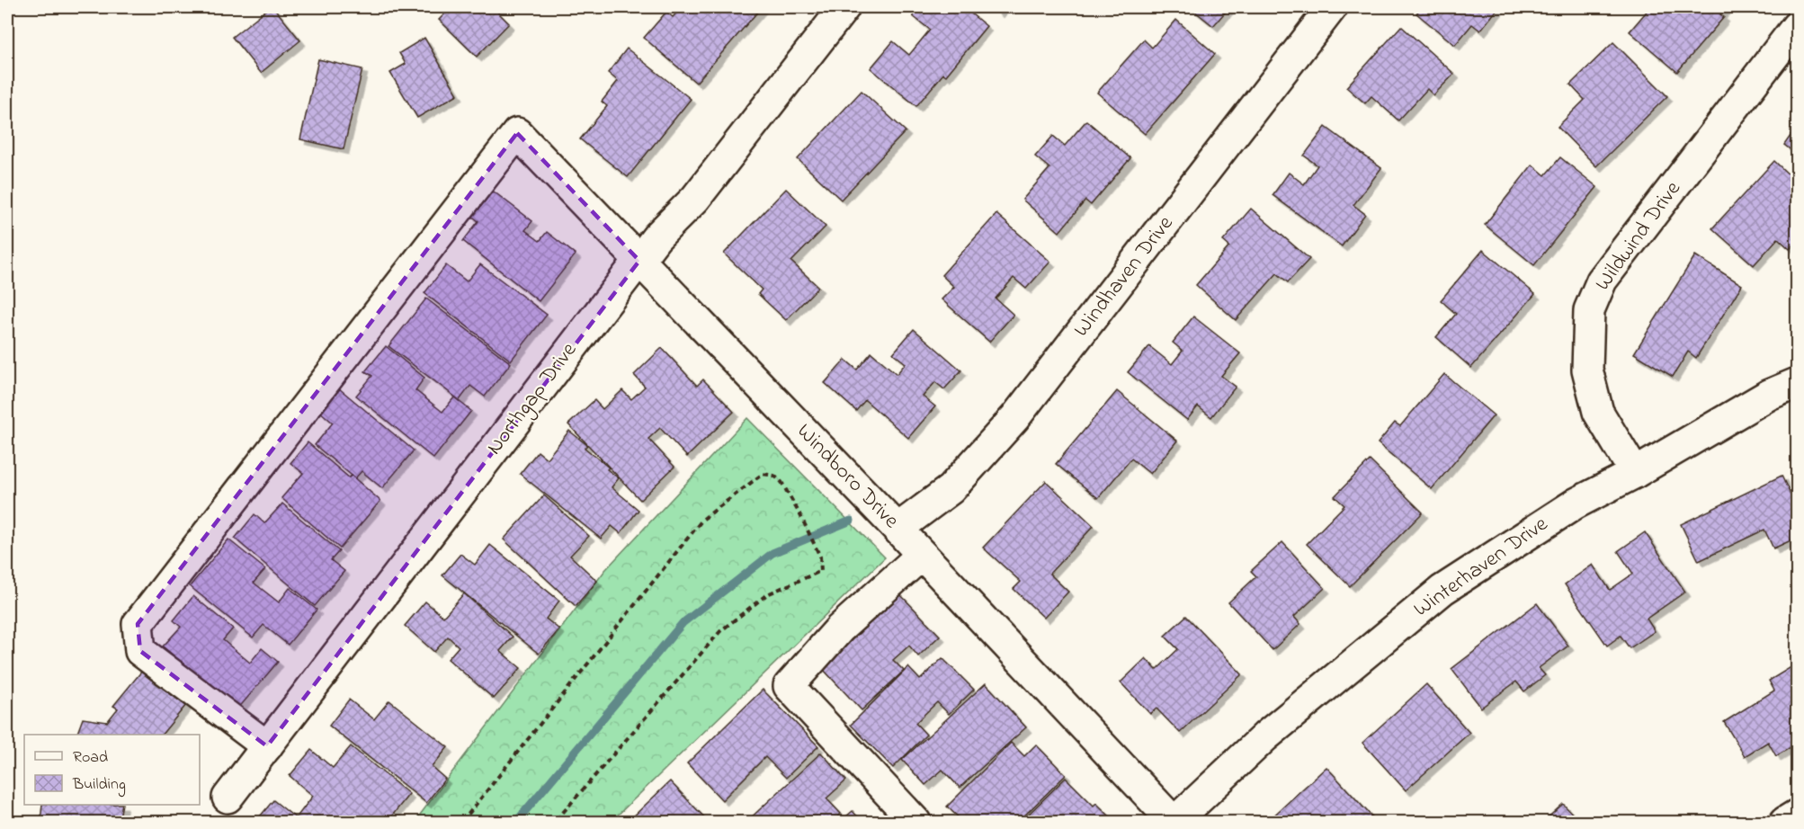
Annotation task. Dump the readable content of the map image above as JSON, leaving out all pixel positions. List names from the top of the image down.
{
  "streets": {
    "street": [
      "Wildwind Drive",
      "Windhaven Drive",
      "Northgap Drive",
      "Windboro Drive",
      "Winterhaven Drive"
    ]
  },
  "crossings": [
    ["Wildwind Drive", "Winterhaven Drive"],
    ["Windhaven Drive", "Windboro Drive"],
    ["Northgap Drive", "Windboro Drive"],
    ["Windboro Drive", "Winterhaven Drive"]
  ],
  "legend": ["Road", "Building"]
}
